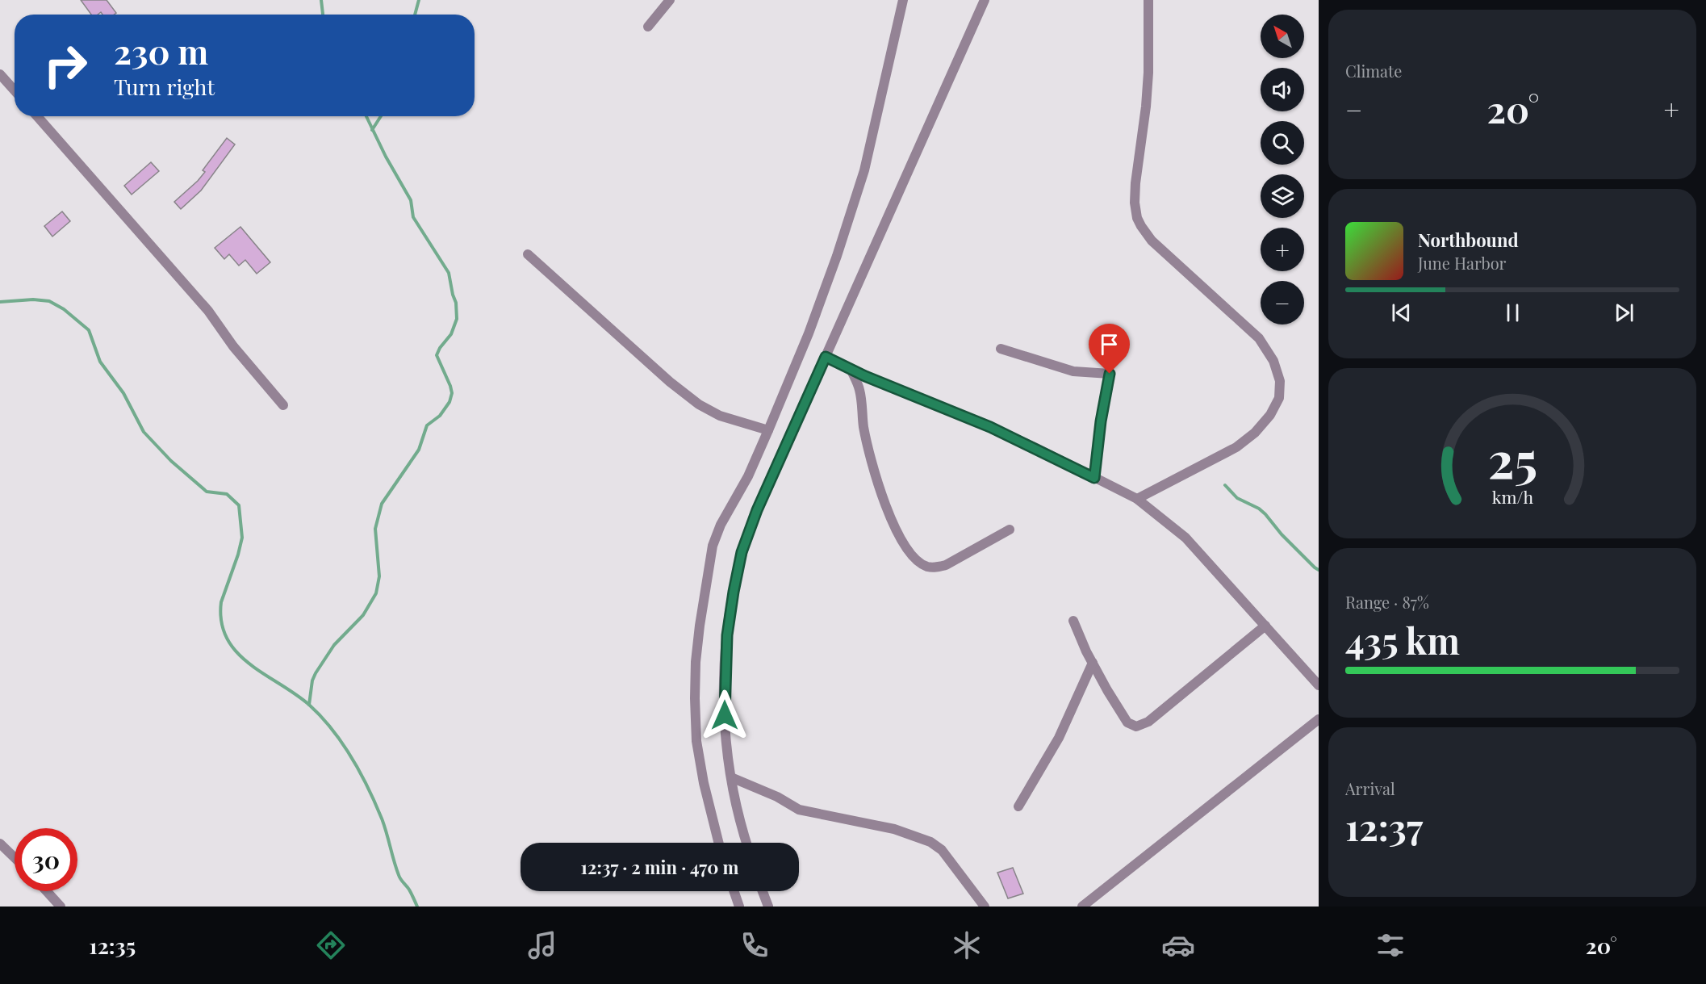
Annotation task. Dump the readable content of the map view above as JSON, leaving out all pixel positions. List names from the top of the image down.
{
  "north": "top left",
  "page": {
    "tile": [
      "Climate",
      ["Range · 87%", "435 km"],
      ["Arrival", "12:37"]
    ],
    "map_buttons": ["+", "−"],
    "turn": ["230 m", "Turn right"],
    "heat": ["−", "20°", "+"],
    "song": ["Northbound", "June Harbor"],
    "limit": "30",
    "trip": "12:37 · 2 min · 470 m",
    "tabs": ["12:35", "20°"],
    "gauge": ["25", "km/h"]
  }
}
